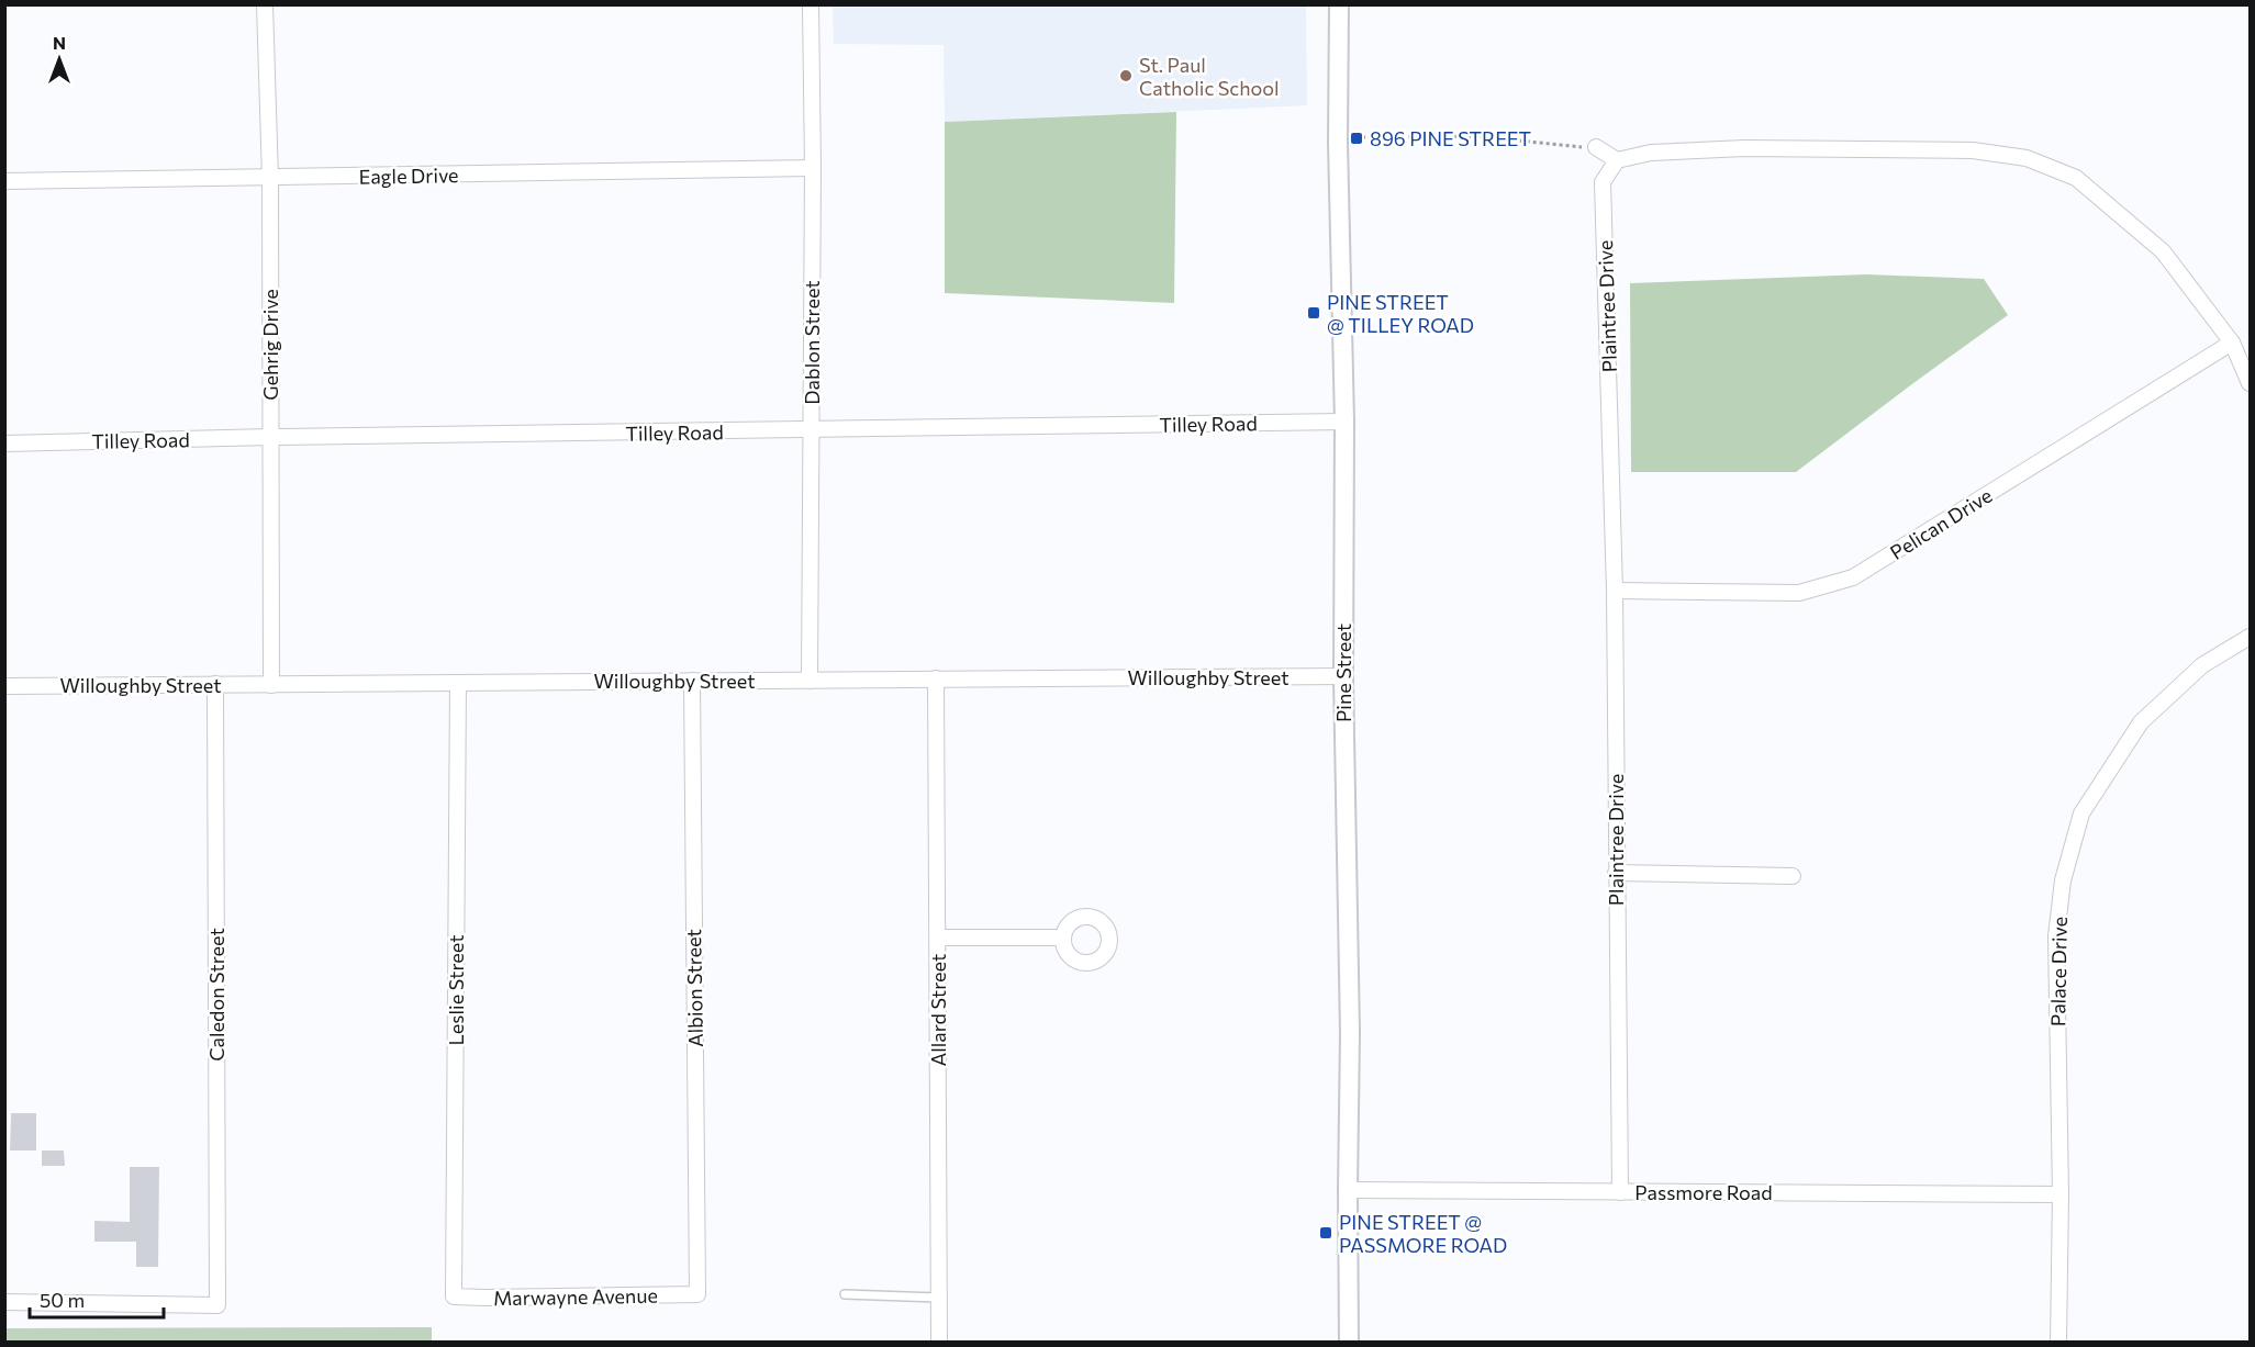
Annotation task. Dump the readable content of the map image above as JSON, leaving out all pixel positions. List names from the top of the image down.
{
  "streets": {
    "street": [
      "Eagle Drive",
      "Plaintree Drive",
      "Dablon Street",
      "Gehrig Drive",
      "Tilley Road",
      "Pelican Drive",
      "Pine Street",
      "Willoughby Street",
      "Palace Drive",
      "Albion Street",
      "Leslie Street",
      "Caledon Street",
      "Allard Street",
      "Passmore Road",
      "Marwayne Avenue"
    ]
  },
  "crossings": [
    ["Eagle Drive", "Dablon Street"],
    ["Eagle Drive", "Gehrig Drive"],
    ["Plaintree Drive", "Pelican Drive"],
    ["Plaintree Drive", "Passmore Road"],
    ["Dablon Street", "Tilley Road"],
    ["Dablon Street", "Willoughby Street"],
    ["Gehrig Drive", "Tilley Road"],
    ["Gehrig Drive", "Willoughby Street"],
    ["Tilley Road", "Pine Street"],
    ["Pine Street", "Willoughby Street"],
    ["Pine Street", "Passmore Road"],
    ["Willoughby Street", "Albion Street"],
    ["Willoughby Street", "Leslie Street"],
    ["Willoughby Street", "Caledon Street"],
    ["Willoughby Street", "Allard Street"],
    ["Palace Drive", "Passmore Road"],
    ["Albion Street", "Marwayne Avenue"],
    ["Leslie Street", "Marwayne Avenue"]
  ],
  "places": {
    "other": ["St. Paul Catholic School"],
    "transit": ["896 PINE STREET", "PINE STREET @ TILLEY ROAD", "PINE STREET @ PASSMORE ROAD"]
  },
  "scale_bar": "50 m",
  "north": "top"
}
